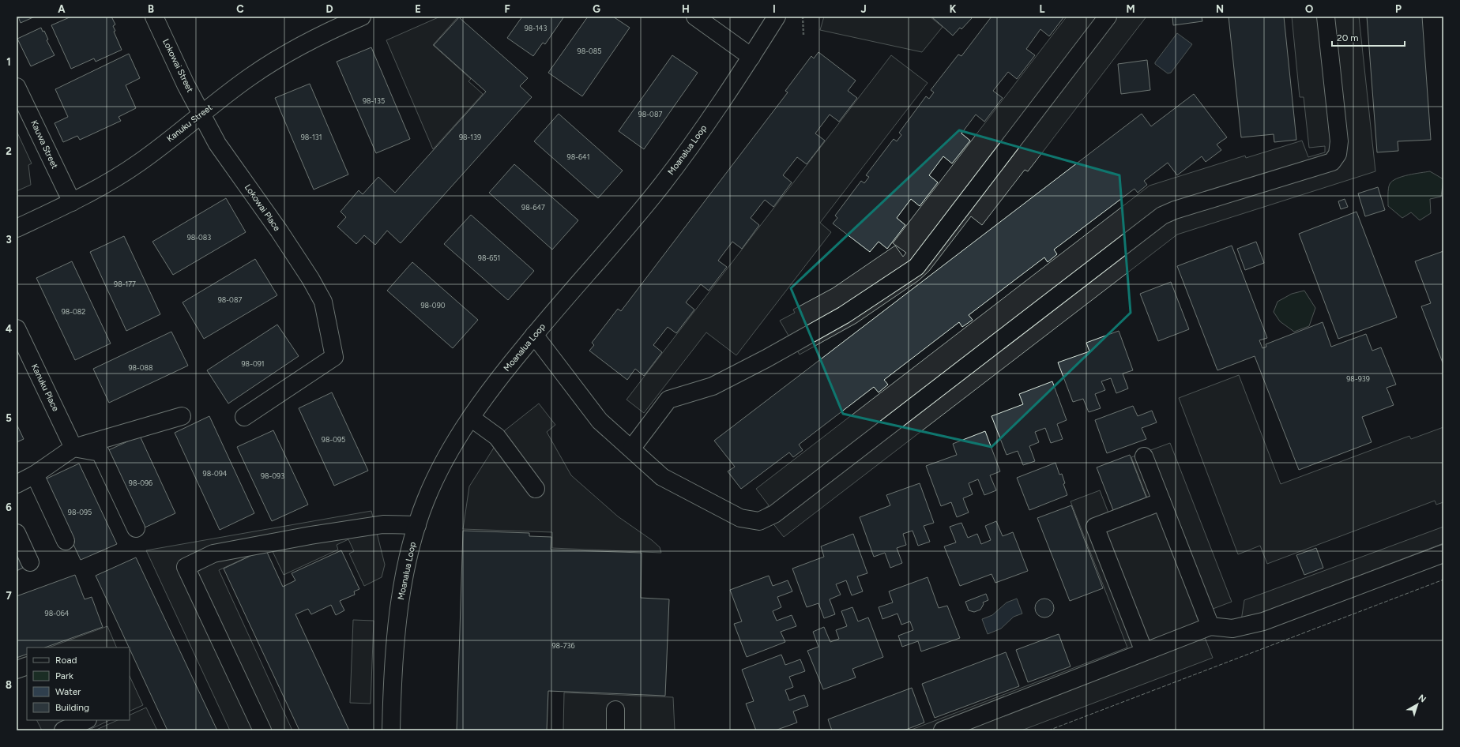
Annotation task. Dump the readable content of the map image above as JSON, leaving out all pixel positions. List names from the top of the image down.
{
  "streets": {
    "street": [
      "Lokowai Street",
      "Kanuku Street",
      "Kauwa Street",
      "Moanalua Loop",
      "Lokowai Place",
      "Kanuku Place"
    ]
  },
  "crossings": [
    ["Lokowai Street", "Kanuku Street"],
    ["Lokowai Street", "Lokowai Place"],
    ["Kanuku Street", "Kauwa Street"],
    ["Kanuku Street", "Lokowai Place"]
  ],
  "house_numbers": [
    "98-143",
    "98-085",
    "98-135",
    "98-087",
    "98-131",
    "98-139",
    "98-641",
    "98-647",
    "98-083",
    "98-651",
    "98-177",
    "98-087",
    "98-090",
    "98-082",
    "98-091",
    "98-088",
    "98-939",
    "98-095",
    "98-094",
    "98-093",
    "98-096",
    "98-095",
    "98-064",
    "98-736"
  ],
  "legend": [
    "Road",
    "Park",
    "Water",
    "Building"
  ],
  "scale_bar": "20 m",
  "north": "top right",
  "grid": {
    "columns": [
      "A",
      "B",
      "C",
      "D",
      "E",
      "F",
      "G",
      "H",
      "I",
      "J",
      "K",
      "L",
      "M",
      "N",
      "O",
      "P"
    ],
    "rows": [
      "1",
      "2",
      "3",
      "4",
      "5",
      "6",
      "7",
      "8"
    ]
  }
}
